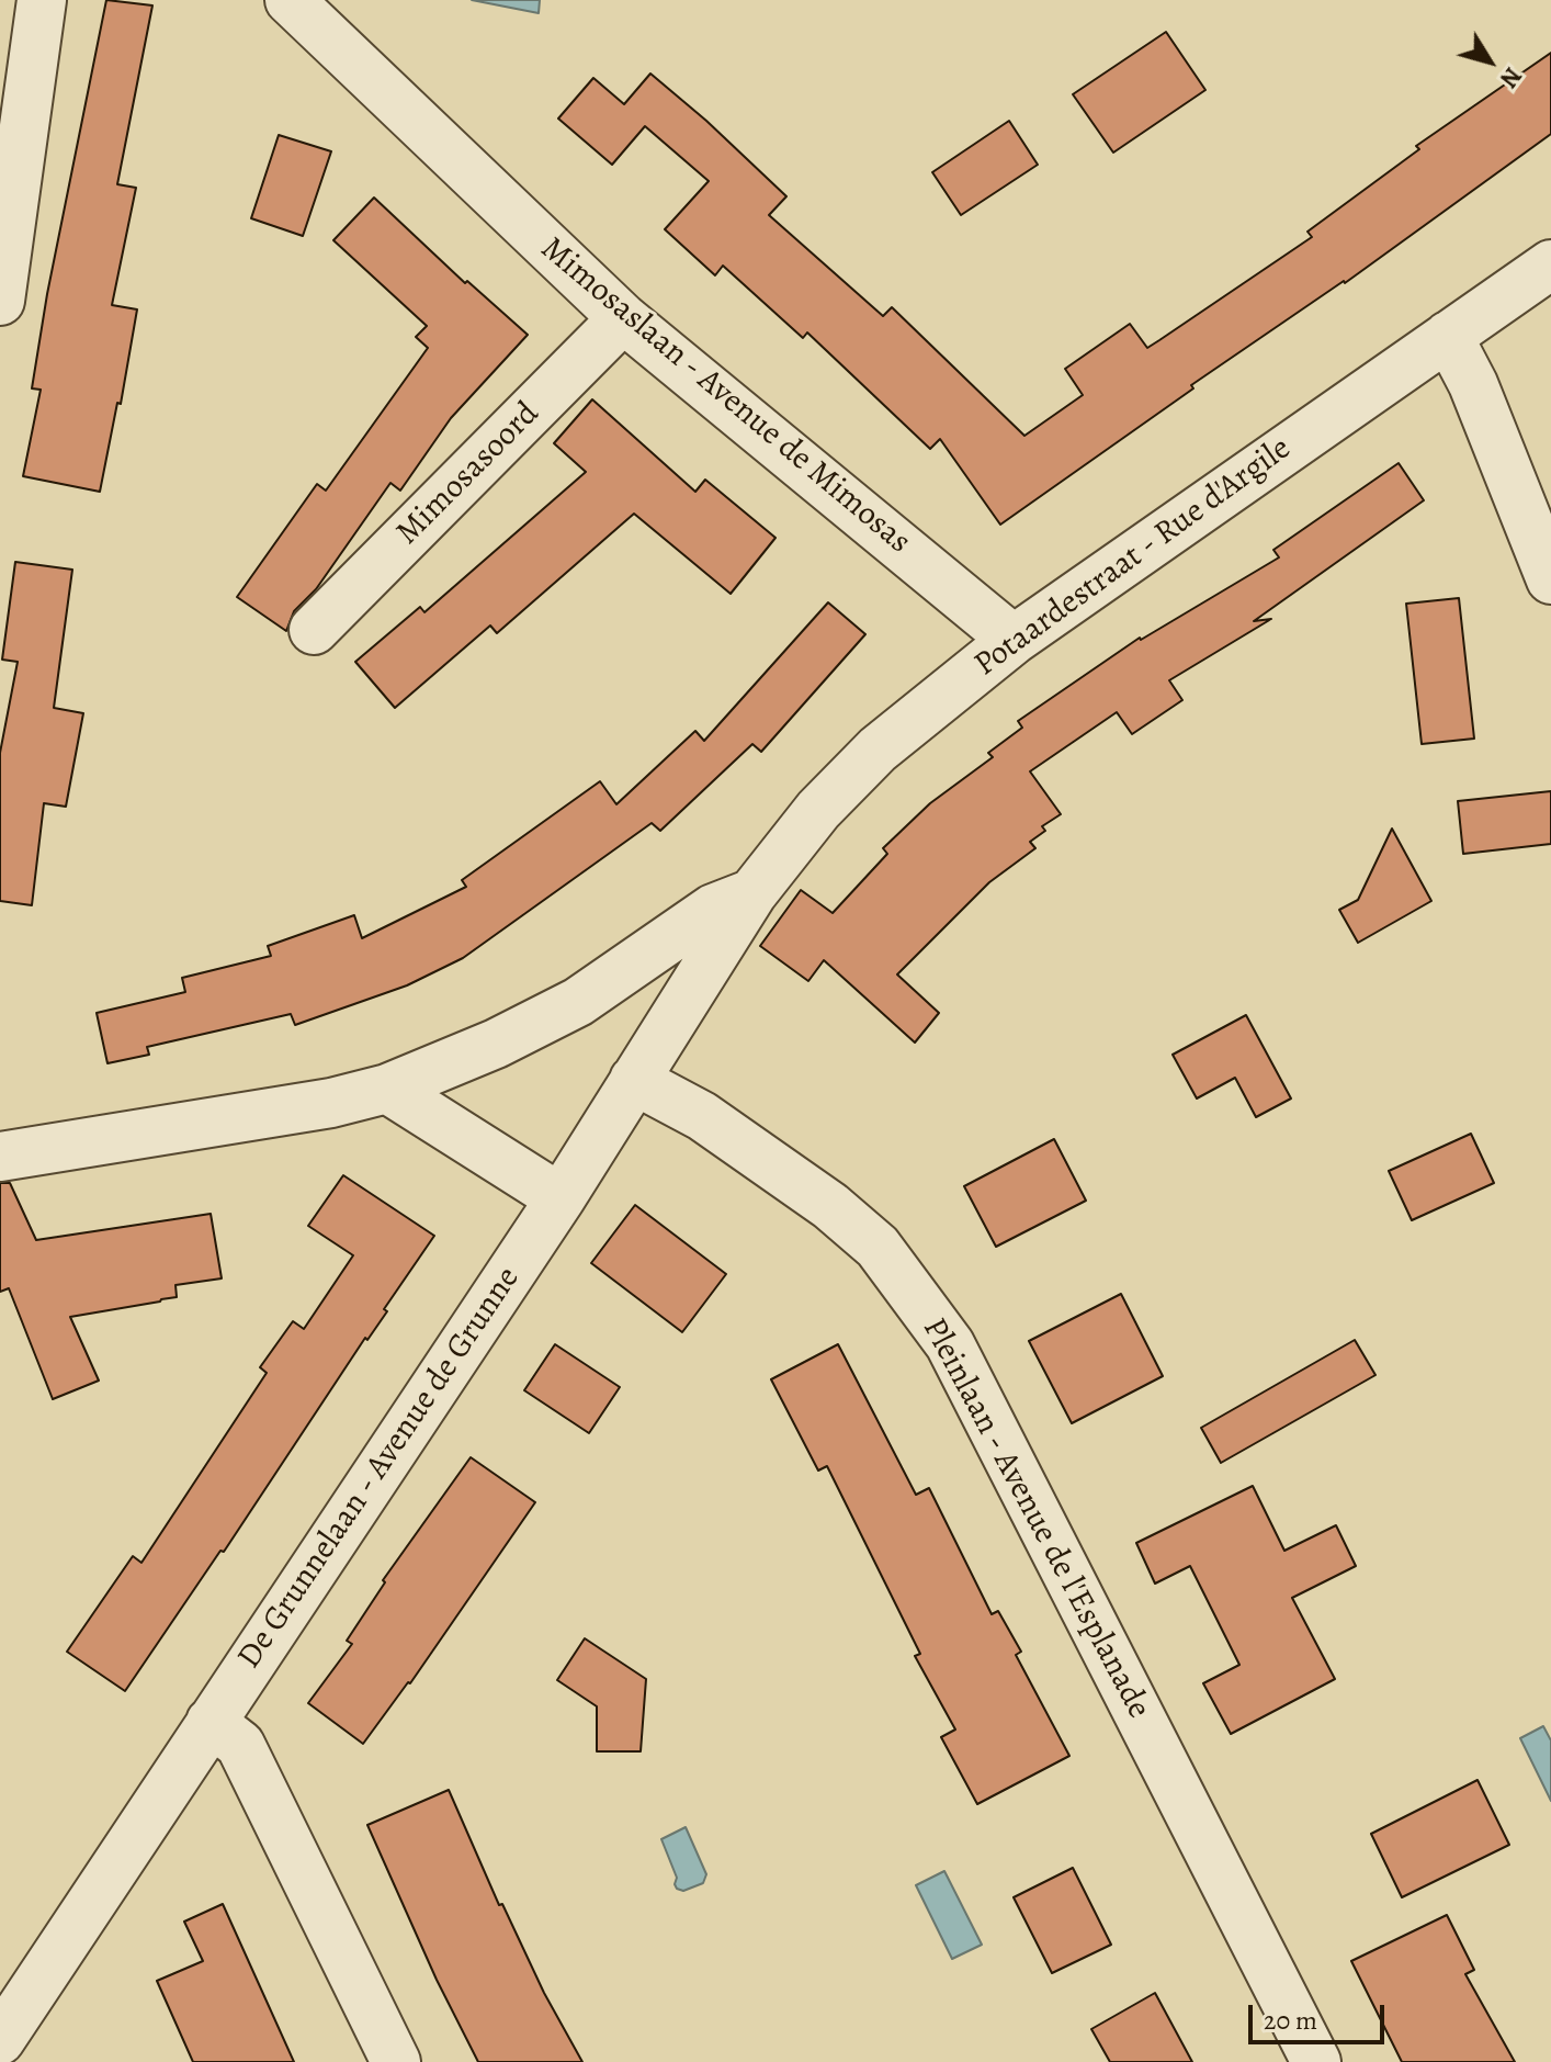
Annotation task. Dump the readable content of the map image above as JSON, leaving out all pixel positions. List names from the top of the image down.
{
  "streets": {
    "street": [
      "Mimosaslaan - Avenue de Mimosas",
      "Mimosasoord",
      "Potaardestraat - Rue d'Argile",
      "De Grunnelaan - Avenue de Grunne",
      "Pleinlaan - Avenue de l'Esplanade"
    ]
  },
  "crossings": [
    ["Mimosaslaan - Avenue de Mimosas", "Mimosasoord"],
    ["Mimosaslaan - Avenue de Mimosas", "Potaardestraat - Rue d'Argile"],
    ["Potaardestraat - Rue d'Argile", "De Grunnelaan - Avenue de Grunne"],
    ["De Grunnelaan - Avenue de Grunne", "Pleinlaan - Avenue de l'Esplanade"]
  ],
  "scale_bar": "20 m",
  "north": "bottom right"
}
